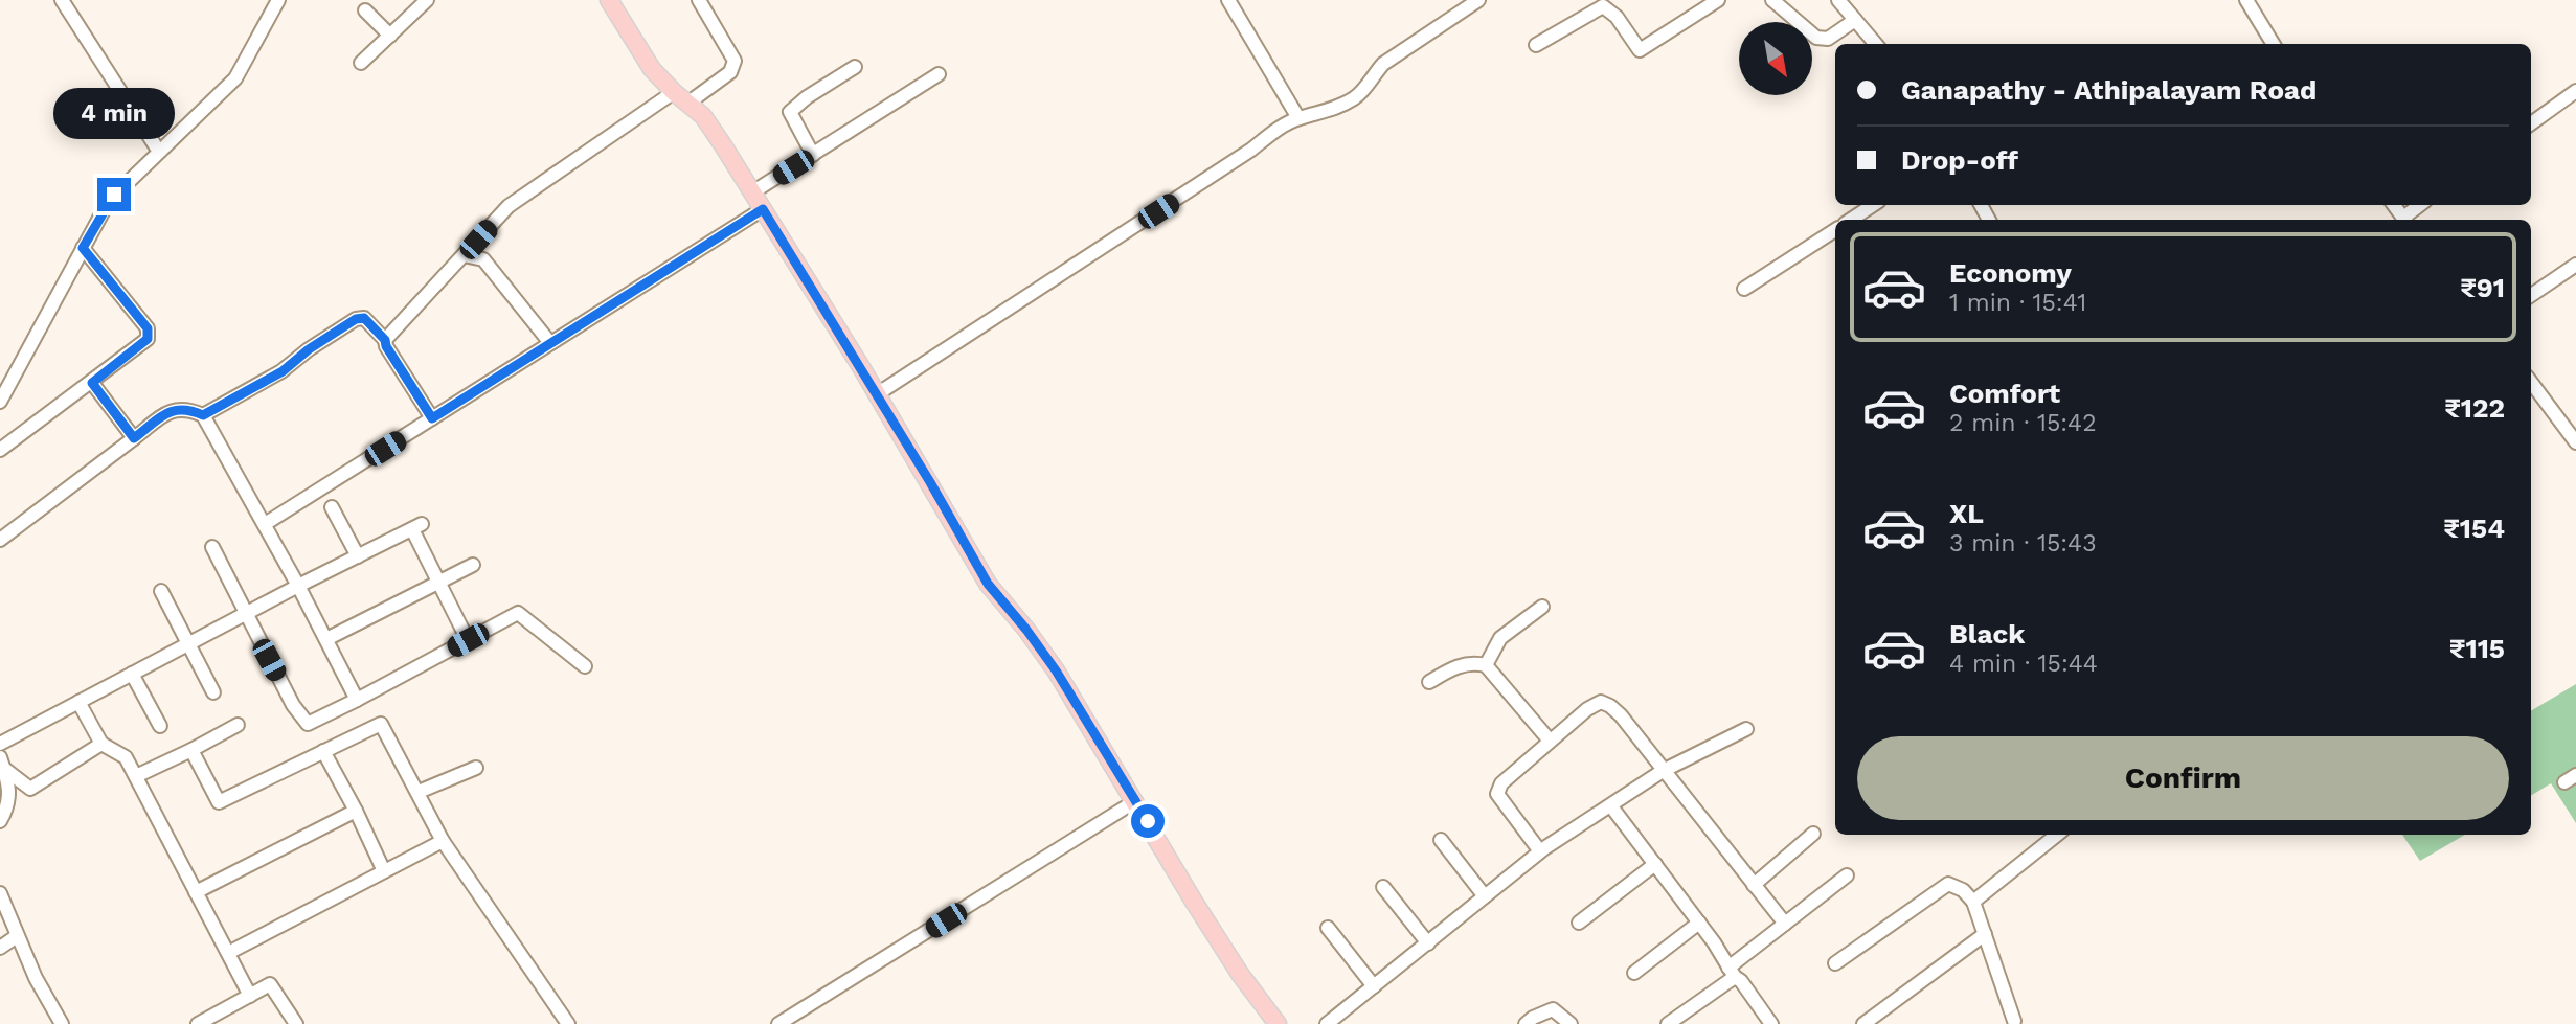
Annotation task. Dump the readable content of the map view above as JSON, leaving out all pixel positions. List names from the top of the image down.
{
  "north": "bottom right",
  "page": {
    "banner": ["Ganapathy - Athipalayam Road", "Drop-off"],
    "bubble": "4 min",
    "list": [
      {
        "name": "Economy",
        "note": "1 min · 15:41",
        "value": "₹91"
      },
      {
        "name": "Comfort",
        "note": "2 min · 15:42",
        "value": "₹122"
      },
      {
        "name": "XL",
        "note": "3 min · 15:43",
        "value": "₹154"
      },
      {
        "name": "Black",
        "note": "4 min · 15:44",
        "value": "₹115"
      }
    ],
    "buttons": "Confirm"
  }
}
